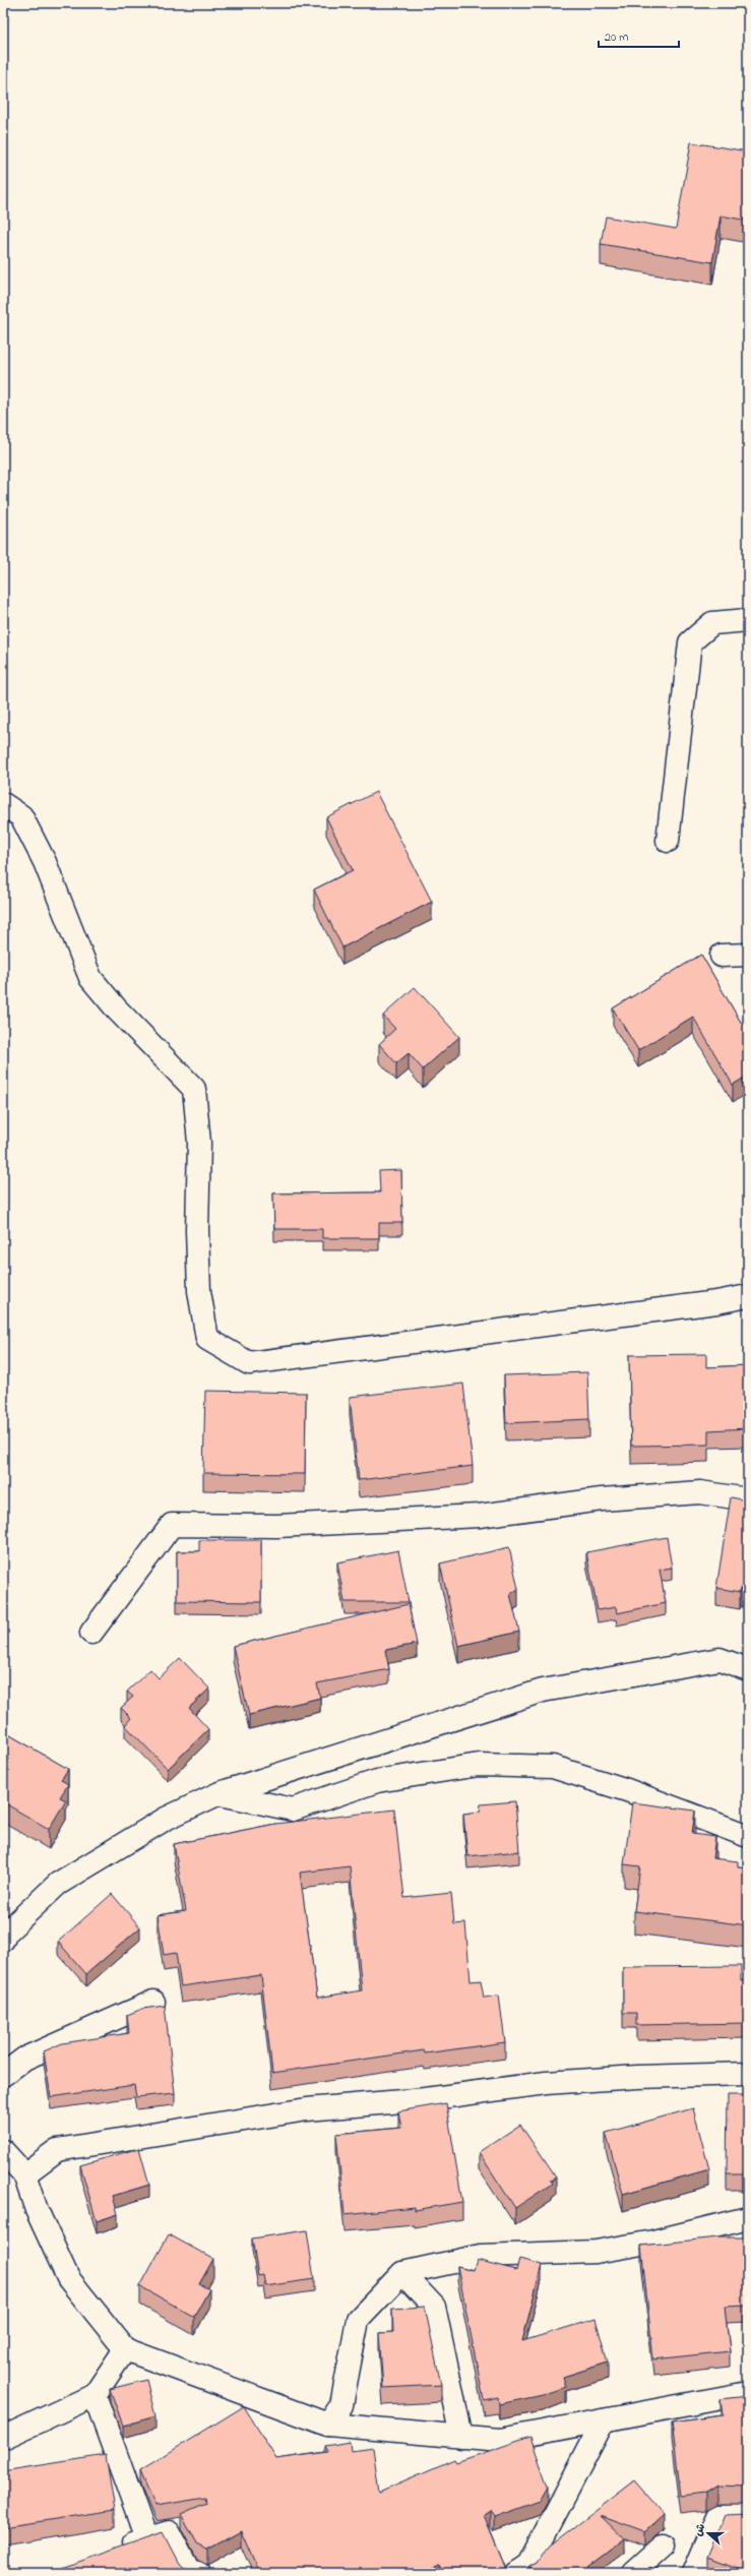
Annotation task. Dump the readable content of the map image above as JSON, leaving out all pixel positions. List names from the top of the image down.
{
  "scale_bar": "20 m",
  "north": "left"
}
